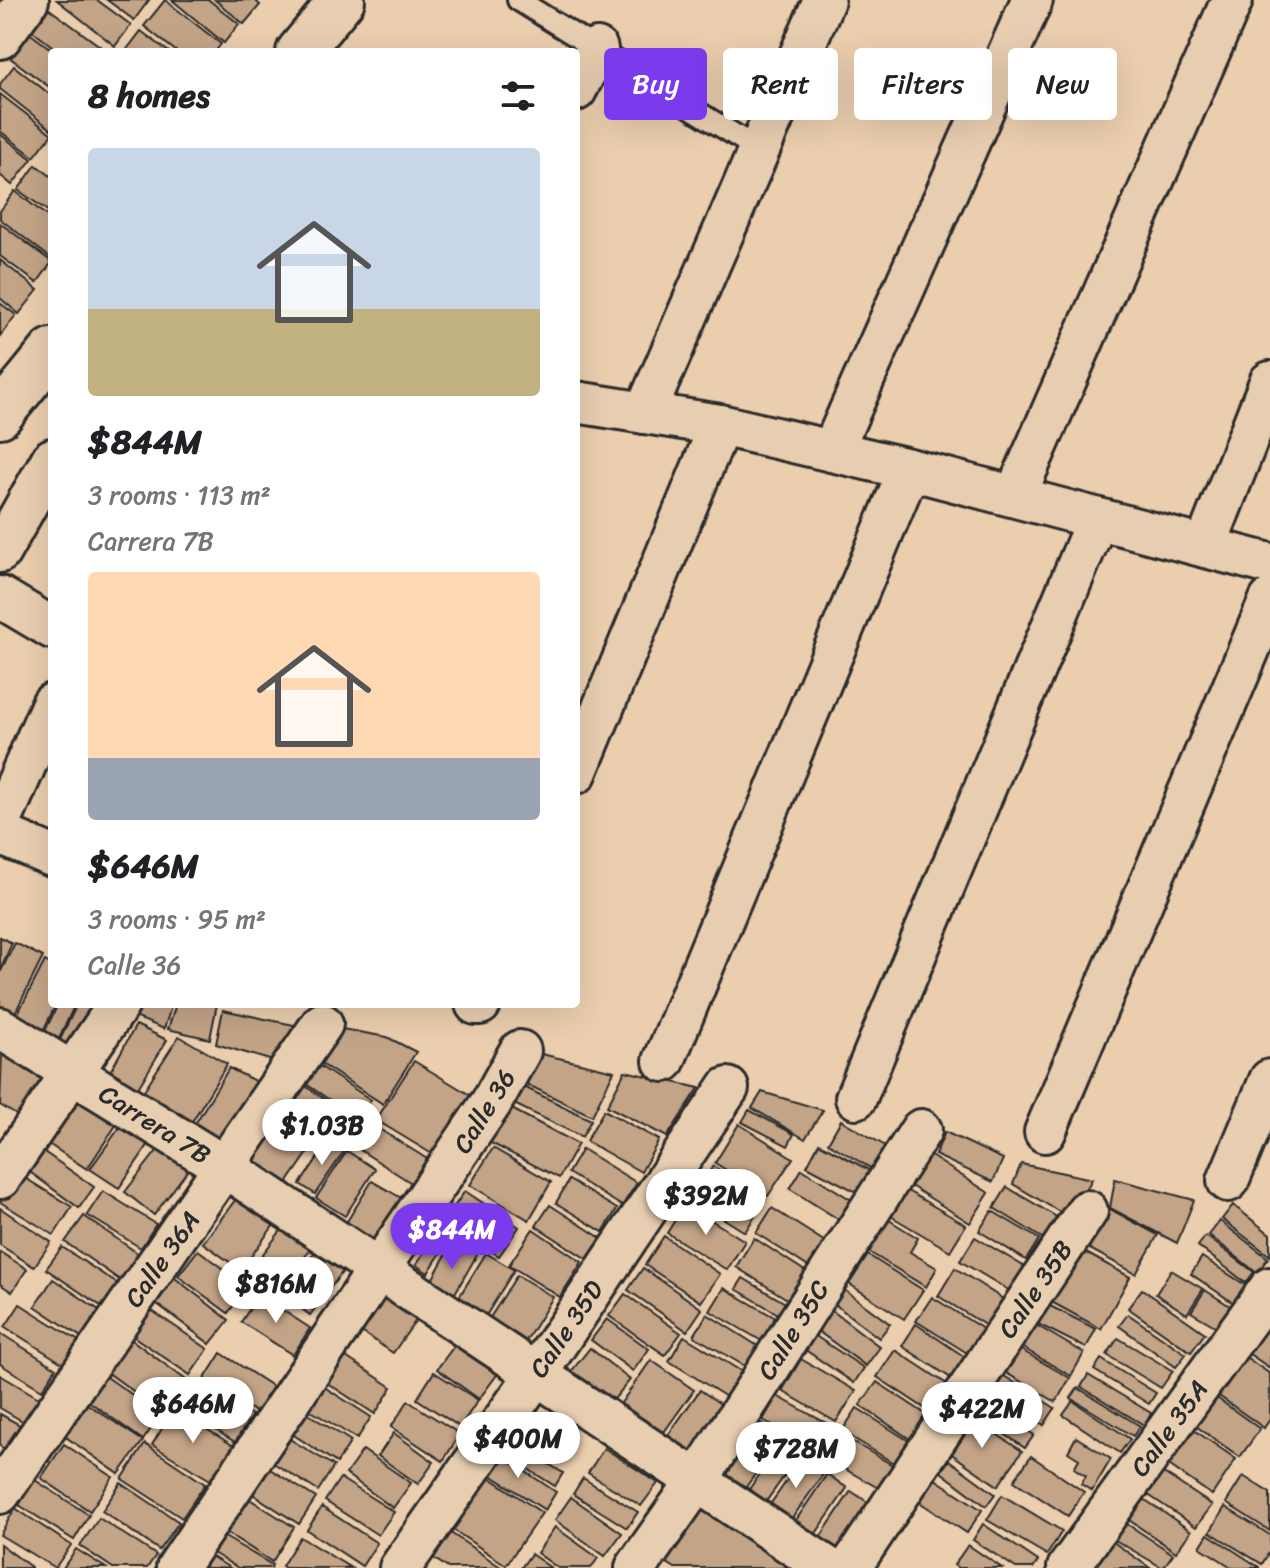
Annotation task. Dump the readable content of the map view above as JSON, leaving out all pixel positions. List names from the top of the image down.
{
  "streets": {
    "street": [
      "Calle 36",
      "Carrera 7B",
      "Calle 36A",
      "Calle 35B",
      "Calle 35D",
      "Calle 35C",
      "Calle 35A"
    ]
  },
  "crossings": [
    ["Calle 36", "Carrera 7B"],
    ["Carrera 7B", "Calle 36A"],
    ["Carrera 7B", "Calle 35D"],
    ["Carrera 7B", "Calle 35C"]
  ],
  "page": {
    "chip": [
      "Buy",
      "Rent",
      "Filters",
      "New"
    ],
    "heading": "8 homes",
    "list": [
      {
        "name": "$844M",
        "note": "3 rooms · 113 m² · Carrera 7B"
      },
      {
        "name": "$646M",
        "note": "3 rooms · 95 m² · Calle 36"
      }
    ],
    "price": [
      "$1.03B",
      "$392M",
      "$844M",
      "$816M",
      "$646M",
      "$422M",
      "$400M",
      "$728M"
    ]
  }
}
